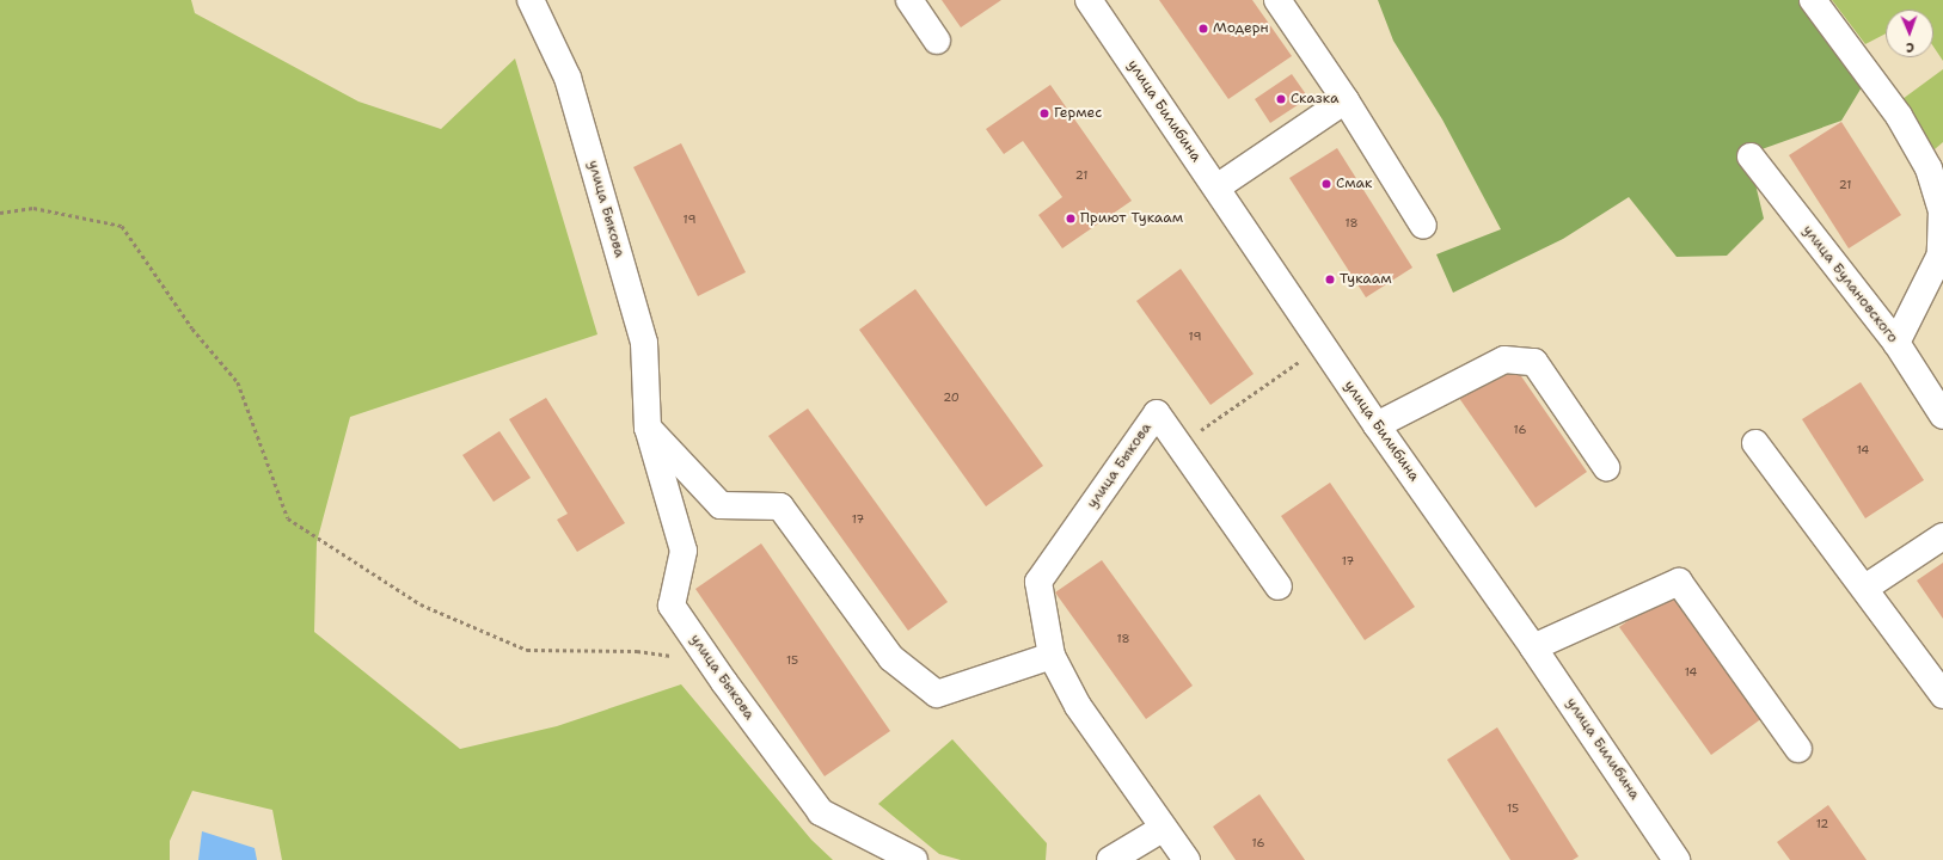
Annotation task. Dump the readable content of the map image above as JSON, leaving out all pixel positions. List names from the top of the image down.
{
  "streets": {
    "street": ["улица Билибина", "улица Быкова", "улица Булановского"]
  },
  "places": [
    "Модерн",
    "Сказка",
    "Гермес",
    "Смак",
    "Приют Тукаам",
    "Тукаам"
  ],
  "house_numbers": [
    "21",
    "21",
    "19",
    "18",
    "19",
    "20",
    "16",
    "14",
    "17",
    "17",
    "18",
    "15",
    "14",
    "15",
    "12",
    "16"
  ],
  "north": "bottom"
}
